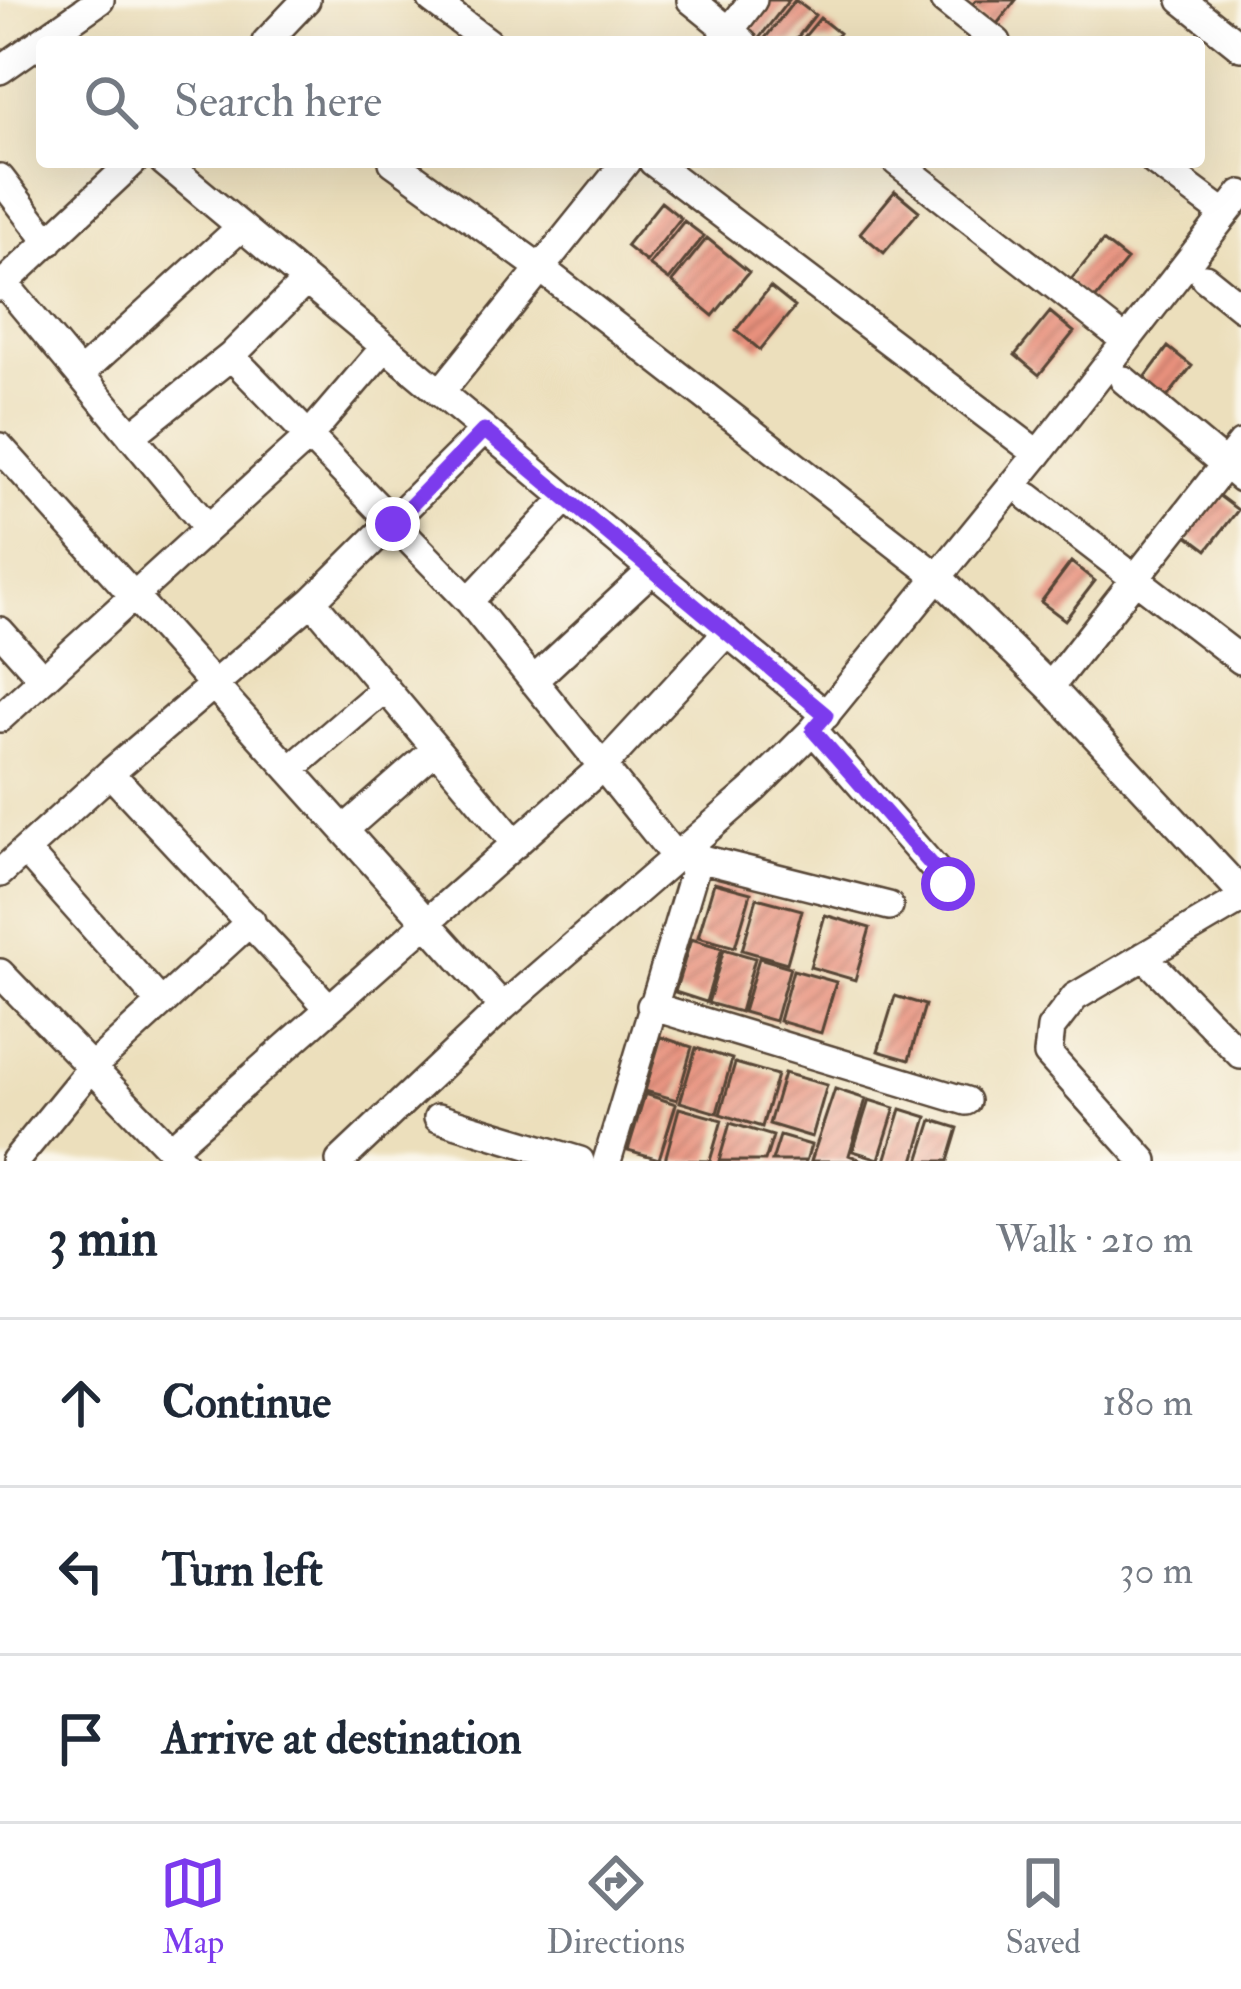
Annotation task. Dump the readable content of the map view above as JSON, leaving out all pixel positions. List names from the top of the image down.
{
  "page": {
    "search": "Search here",
    "heading": ["3 min", "Walk · 210 m"],
    "list": [
      ["Continue", "180 m"],
      ["Turn left", "30 m"],
      "Arrive at destination"
    ],
    "nav": ["Map", "Directions", "Saved"]
  }
}
